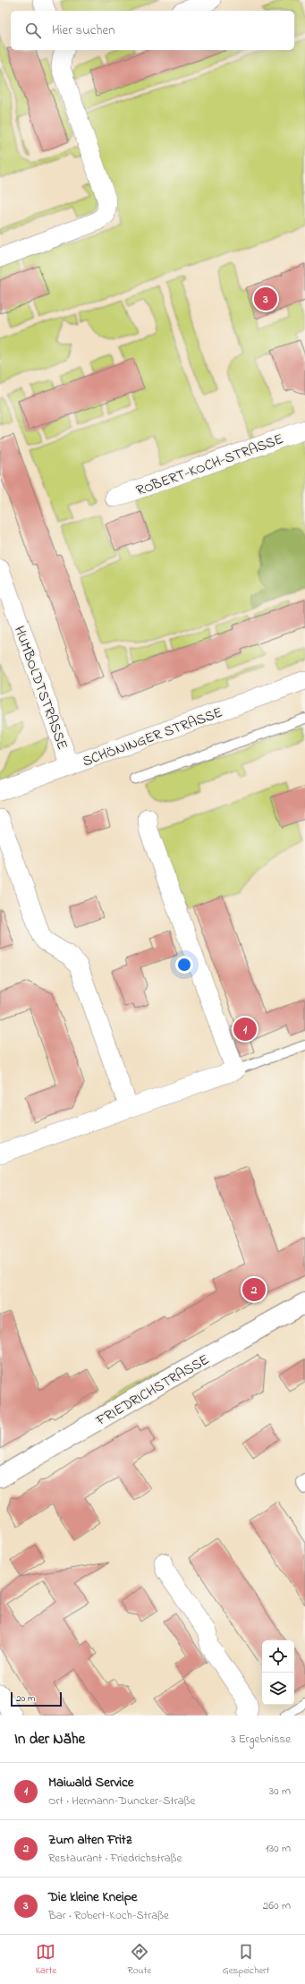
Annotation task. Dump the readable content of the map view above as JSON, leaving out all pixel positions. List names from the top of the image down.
{
  "streets": {
    "street": [
      "ROBERT-KOCH-STRASSE",
      "HUMBOLDTSTRASSE",
      "SCHÖNINGER STRASSE",
      "FRIEDRICHSTRASSE"
    ]
  },
  "crossings": [
    ["HUMBOLDTSTRASSE", "SCHÖNINGER STRASSE"]
  ],
  "scale_bar": "20 m",
  "page": {
    "search": "Hier suchen",
    "pins": ["3", "1", "2"],
    "scale": "20 m",
    "heading": ["In der Nähe", "3 Ergebnisse"],
    "list": [
      {
        "mark": "1",
        "name": "Maiwald Service",
        "note": "Ort · Hermann-Duncker-Straße",
        "value": "30 m"
      },
      {
        "mark": "2",
        "name": "Zum alten Fritz",
        "note": "Restaurant · Friedrichstraße",
        "value": "130 m"
      },
      {
        "mark": "3",
        "name": "Die kleine Kneipe",
        "note": "Bar · Robert-Koch-Straße",
        "value": "260 m"
      }
    ],
    "nav": ["Karte", "Route", "Gespeichert"]
  }
}
